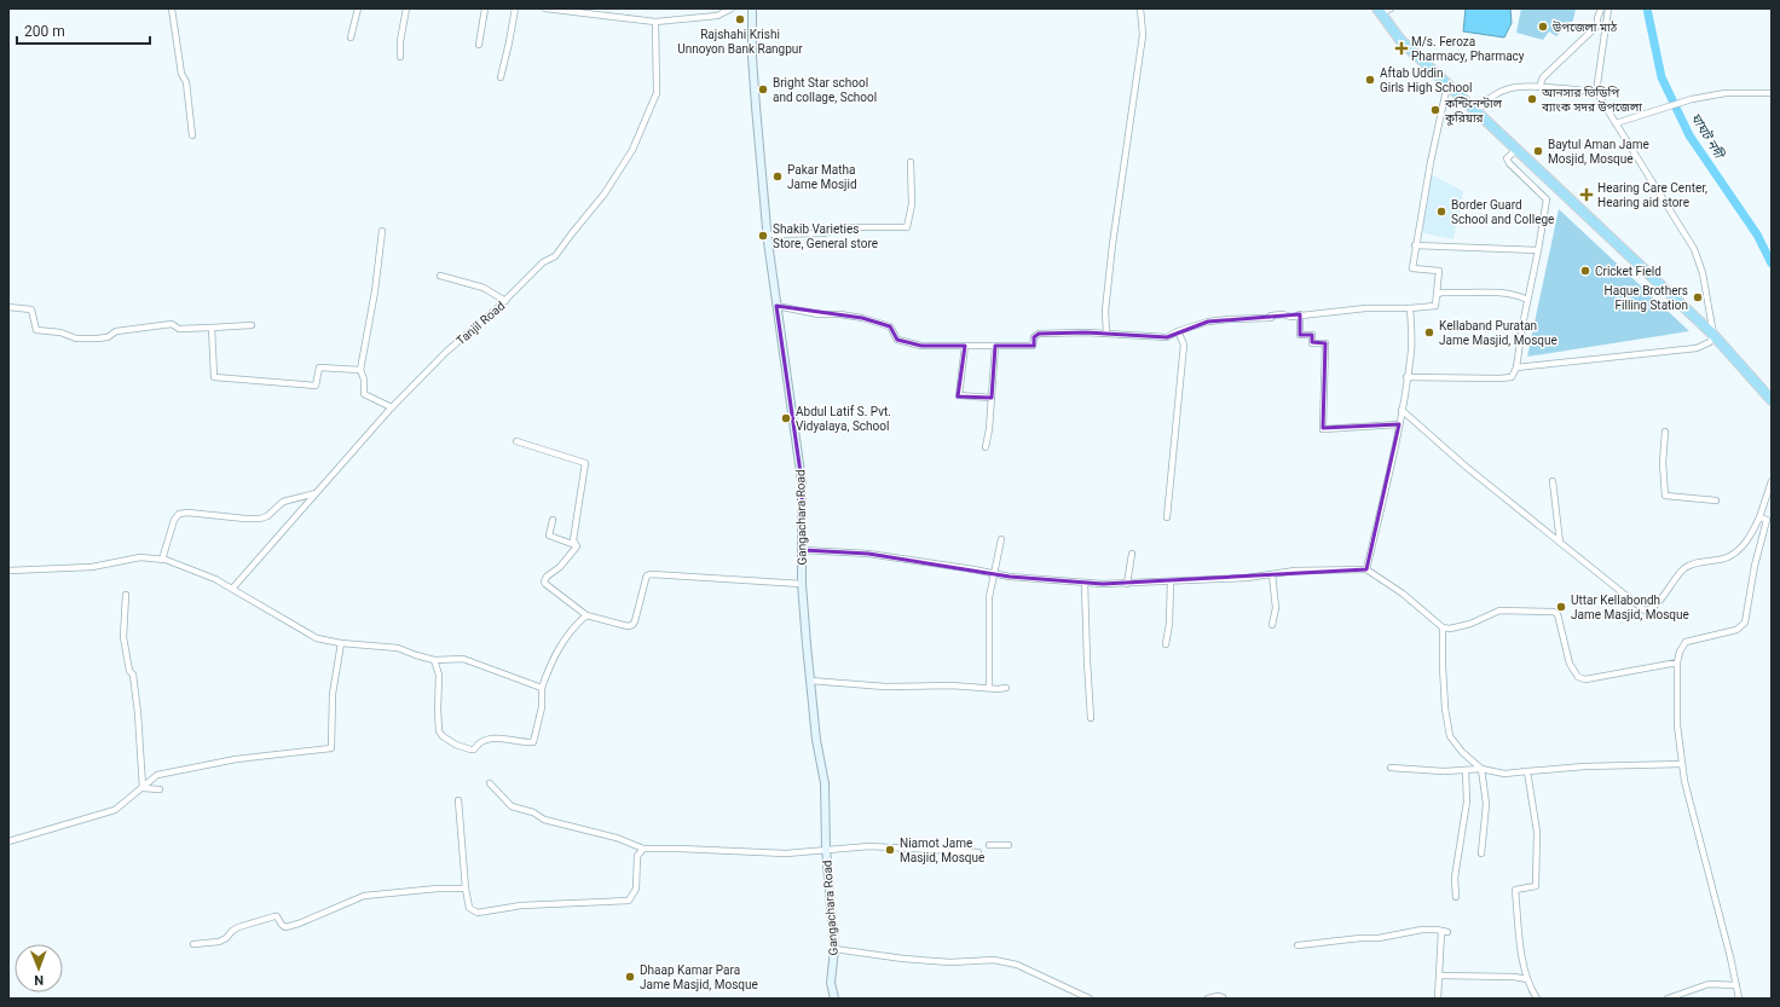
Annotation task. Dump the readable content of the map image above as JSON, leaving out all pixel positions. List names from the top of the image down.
{
  "streets": {
    "main road": ["Gangachara Road"],
    "street": ["Tanjil Road"]
  },
  "water": ["ঘাঘট নদী"],
  "places": {
    "other": [
      "Rajshahi Krishi Unnoyon Bank Rangpur",
      "উপজেলা মাঠ",
      "Aftab Uddin Girls High School",
      "Bright Star school and collage, School",
      "আনসার ভিডিপি ব্যাংক সদর উপজেলা",
      "কন্টিনেন্টাল কুরিয়ার",
      "Baytul Aman Jame Mosjid, Mosque",
      "Pakar Matha Jame Mosjid",
      "Border Guard School and College",
      "Shakib Varieties Store, General store",
      "Cricket Field",
      "Haque Brothers Filling Station",
      "Kellaband Puratan Jame Masjid, Mosque",
      "Abdul Latif S. Pvt. Vidyalaya, School",
      "Uttar Kellabondh Jame Masjid, Mosque",
      "Niamot Jame Masjid, Mosque",
      "Dhaap Kamar Para Jame Masjid, Mosque"
    ],
    "health": ["M/s. Feroza Pharmacy, Pharmacy", "Hearing Care Center, Hearing aid store"]
  },
  "scale_bar": "200 m",
  "north": "bottom"
}
